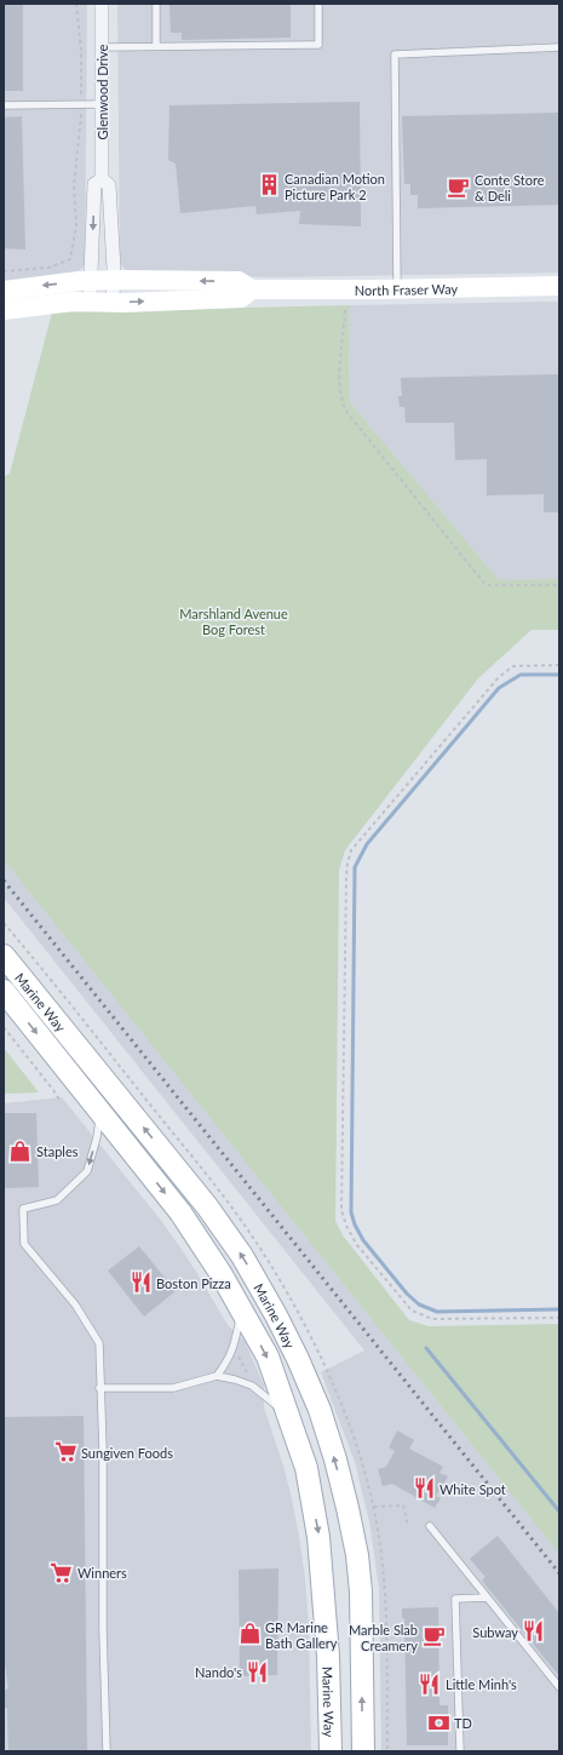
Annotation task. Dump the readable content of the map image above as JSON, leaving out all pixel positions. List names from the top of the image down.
{
  "streets": {
    "main road": ["Marine Way"],
    "street": ["Glenwood Drive", "North Fraser Way"]
  },
  "crossings": [
    ["Glenwood Drive", "North Fraser Way"]
  ],
  "parks": ["Marshland Avenue Bog Forest"],
  "places": {
    "building": ["Canadian Motion Picture Park 2"],
    "cafe": ["Conte Store & Deli", "Marble Slab Creamery"],
    "shop": ["Staples", "GR Marine Bath Gallery"],
    "restaurant": [
      "Boston Pizza",
      "White Spot",
      "Subway",
      "Nando's",
      "Little Minh's"
    ],
    "supermarket": ["Sungiven Foods", "Winners"],
    "bank": ["TD"]
  }
}
